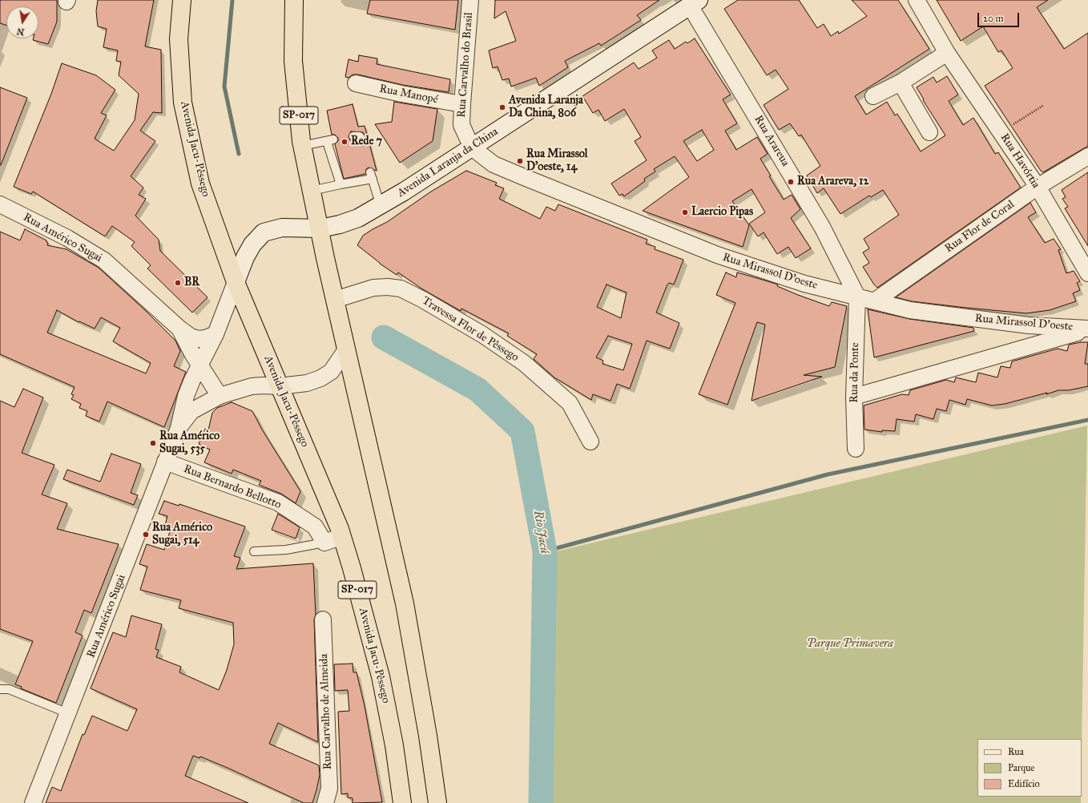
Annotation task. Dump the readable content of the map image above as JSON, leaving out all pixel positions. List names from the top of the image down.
{
  "streets": {
    "highway": ["SP-017", "Avenida Jacu-Pêssego"],
    "street": [
      "Rua Carvalho do Brasil",
      "Rua Manopé",
      "Rua Arareua",
      "Rua Havórtia",
      "Avenida Laranja da China",
      "Rua Flor de Coral",
      "Rua Américo Sugai",
      "Rua Mirassol D'oeste",
      "Travessa Flor de Pêssego",
      "Rua da Ponte",
      "Rua Bernardo Bellotto",
      "Rua Carvalho de Almeida"
    ]
  },
  "crossings": [
    ["Rua Carvalho do Brasil", "Rua Manopé"],
    ["Rua Carvalho do Brasil", "Avenida Laranja da China"],
    ["Rua Carvalho do Brasil", "Rua Mirassol D'oeste"],
    ["SP-017", "Avenida Laranja da China"],
    ["SP-017", "Rua Américo Sugai"],
    ["SP-017", "Travessa Flor de Pêssego"],
    ["Rua Arareua", "Avenida Laranja da China"],
    ["Rua Arareua", "Rua Mirassol D'oeste"],
    ["Rua Arareua", "Rua da Ponte"],
    ["Avenida Jacu-Pêssego", "Rua Américo Sugai"],
    ["Rua Havórtia", "Rua Flor de Coral"],
    ["Avenida Laranja da China", "Rua Américo Sugai"],
    ["Avenida Laranja da China", "Rua Mirassol D'oeste"],
    ["Rua Flor de Coral", "Rua Mirassol D'oeste"],
    ["Rua Américo Sugai", "Rua Bernardo Bellotto"],
    ["Rua Mirassol D'oeste", "Rua da Ponte"]
  ],
  "water": ["Rio Jacú"],
  "parks": ["Parque Primavera"],
  "places": [
    "Avenida Laranja Da China, 806",
    "Rede 7",
    "Rua Mirassol D'oeste, 14",
    "Rua Arareva, 12",
    "Laercio Pipas",
    "BR",
    "Rua Américo Sugai, 535",
    "Rua Américo Sugai, 514"
  ],
  "legend": ["Rua", "Parque", "Edifício"],
  "scale_bar": "20 m",
  "north": "bottom"
}
